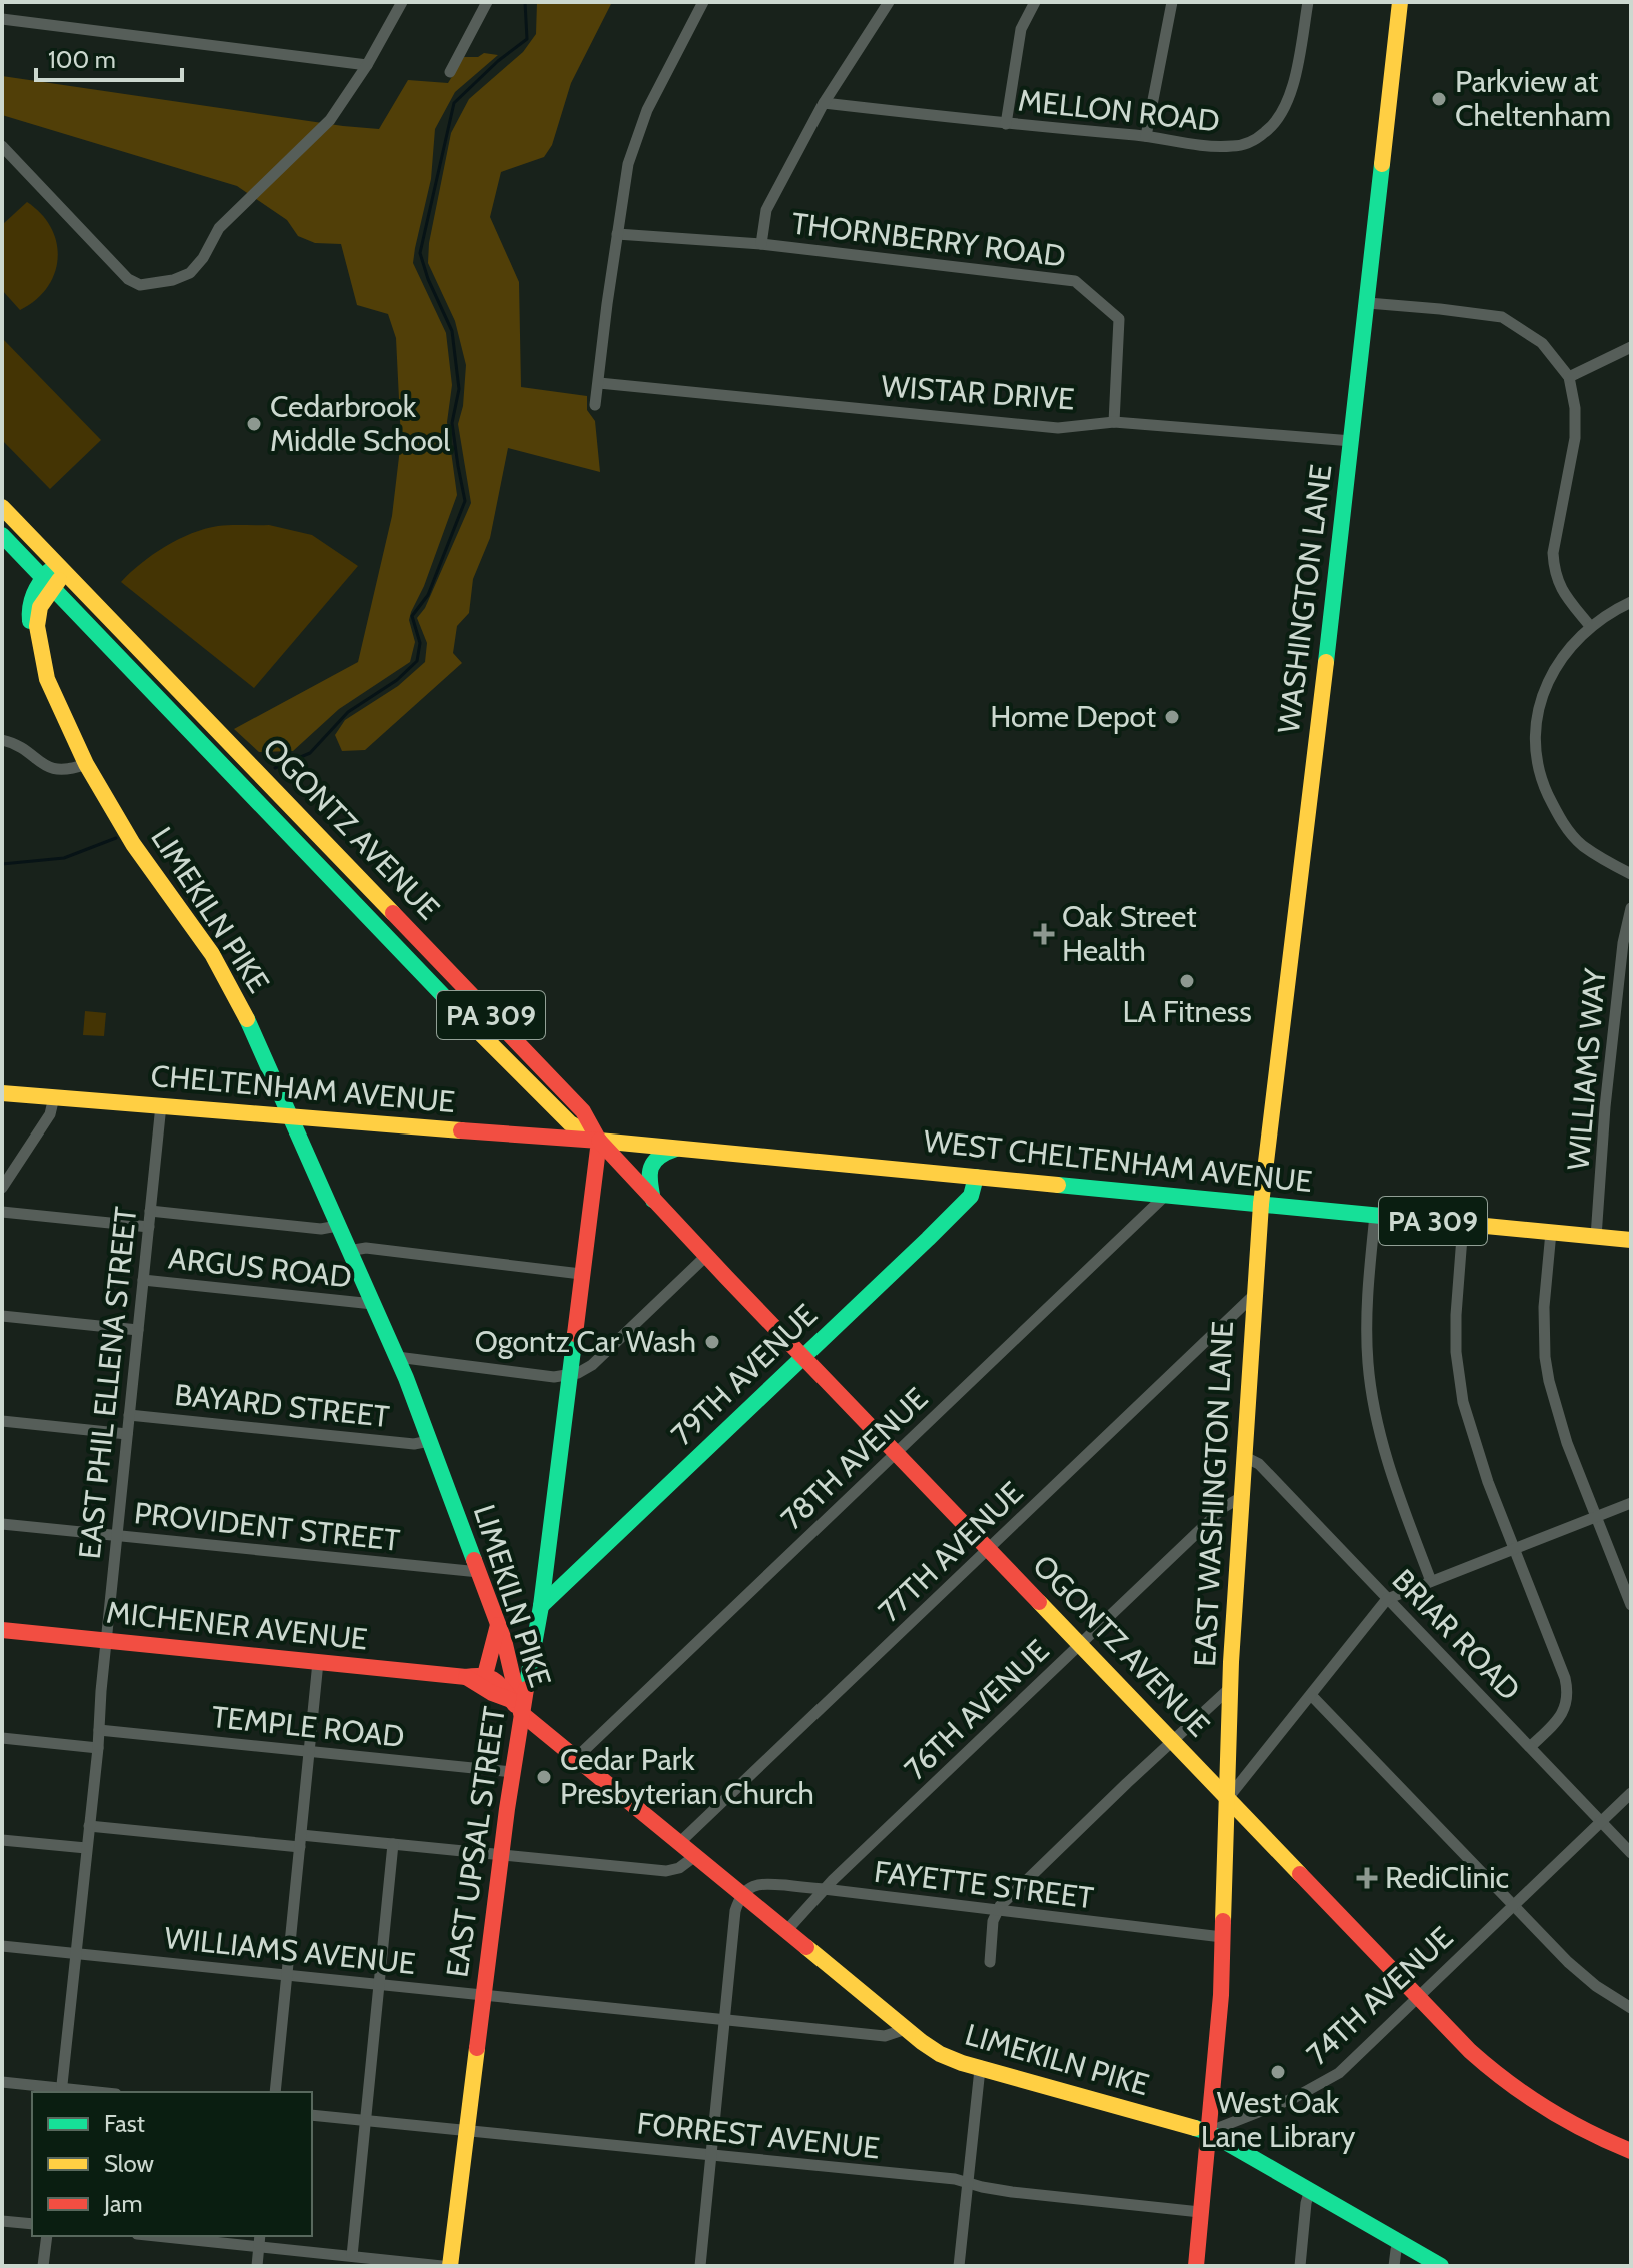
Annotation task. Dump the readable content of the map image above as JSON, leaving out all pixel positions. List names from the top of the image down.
{
  "streets": {
    "main road": [
      "WASHINGTON LANE",
      "OGONTZ AVENUE",
      "LIMEKILN PIKE",
      "PA 309",
      "CHELTENHAM AVENUE",
      "WEST CHELTENHAM AVENUE",
      "79TH AVENUE",
      "EAST WASHINGTON LANE",
      "MICHENER AVENUE",
      "EAST UPSAL STREET"
    ],
    "street": [
      "MELLON ROAD",
      "THORNBERRY ROAD",
      "WISTAR DRIVE",
      "WILLIAMS WAY",
      "ARGUS ROAD",
      "EAST PHIL ELLENA STREET",
      "BAYARD STREET",
      "78TH AVENUE",
      "PROVIDENT STREET",
      "77TH AVENUE",
      "BRIAR ROAD",
      "76TH AVENUE",
      "TEMPLE ROAD",
      "FAYETTE STREET",
      "WILLIAMS AVENUE",
      "74TH AVENUE",
      "FORREST AVENUE"
    ]
  },
  "crossings": [
    ["THORNBERRY ROAD", "WISTAR DRIVE"],
    ["WISTAR DRIVE", "WASHINGTON LANE"],
    ["WASHINGTON LANE", "WEST CHELTENHAM AVENUE"],
    ["WASHINGTON LANE", "EAST WASHINGTON LANE"],
    ["OGONTZ AVENUE", "LIMEKILN PIKE"],
    ["OGONTZ AVENUE", "PA 309"],
    ["OGONTZ AVENUE", "CHELTENHAM AVENUE"],
    ["OGONTZ AVENUE", "WEST CHELTENHAM AVENUE"],
    ["OGONTZ AVENUE", "79TH AVENUE"],
    ["OGONTZ AVENUE", "78TH AVENUE"],
    ["OGONTZ AVENUE", "EAST WASHINGTON LANE"],
    ["OGONTZ AVENUE", "77TH AVENUE"],
    ["OGONTZ AVENUE", "76TH AVENUE"],
    ["OGONTZ AVENUE", "EAST UPSAL STREET"],
    ["OGONTZ AVENUE", "74TH AVENUE"],
    ["LIMEKILN PIKE", "PA 309"],
    ["LIMEKILN PIKE", "CHELTENHAM AVENUE"],
    ["LIMEKILN PIKE", "ARGUS ROAD"],
    ["LIMEKILN PIKE", "BAYARD STREET"],
    ["LIMEKILN PIKE", "78TH AVENUE"],
    ["LIMEKILN PIKE", "EAST WASHINGTON LANE"],
    ["LIMEKILN PIKE", "PROVIDENT STREET"],
    ["LIMEKILN PIKE", "77TH AVENUE"],
    ["LIMEKILN PIKE", "MICHENER AVENUE"],
    ["LIMEKILN PIKE", "76TH AVENUE"],
    ["LIMEKILN PIKE", "EAST UPSAL STREET"],
    ["LIMEKILN PIKE", "FAYETTE STREET"],
    ["LIMEKILN PIKE", "WILLIAMS AVENUE"],
    ["LIMEKILN PIKE", "74TH AVENUE"],
    ["WILLIAMS WAY", "WEST CHELTENHAM AVENUE"],
    ["CHELTENHAM AVENUE", "WEST CHELTENHAM AVENUE"],
    ["CHELTENHAM AVENUE", "EAST PHIL ELLENA STREET"],
    ["CHELTENHAM AVENUE", "EAST UPSAL STREET"],
    ["WEST CHELTENHAM AVENUE", "79TH AVENUE"],
    ["WEST CHELTENHAM AVENUE", "78TH AVENUE"],
    ["WEST CHELTENHAM AVENUE", "EAST WASHINGTON LANE"],
    ["WEST CHELTENHAM AVENUE", "EAST UPSAL STREET"],
    ["ARGUS ROAD", "EAST PHIL ELLENA STREET"],
    ["79TH AVENUE", "EAST UPSAL STREET"],
    ["EAST PHIL ELLENA STREET", "BAYARD STREET"],
    ["EAST PHIL ELLENA STREET", "PROVIDENT STREET"],
    ["EAST PHIL ELLENA STREET", "MICHENER AVENUE"],
    ["EAST PHIL ELLENA STREET", "TEMPLE ROAD"],
    ["EAST PHIL ELLENA STREET", "WILLIAMS AVENUE"],
    ["EAST WASHINGTON LANE", "77TH AVENUE"],
    ["EAST WASHINGTON LANE", "BRIAR ROAD"],
    ["EAST WASHINGTON LANE", "76TH AVENUE"],
    ["EAST WASHINGTON LANE", "FAYETTE STREET"],
    ["EAST WASHINGTON LANE", "74TH AVENUE"],
    ["EAST WASHINGTON LANE", "FORREST AVENUE"],
    ["MICHENER AVENUE", "EAST UPSAL STREET"],
    ["BRIAR ROAD", "74TH AVENUE"],
    ["76TH AVENUE", "FAYETTE STREET"],
    ["TEMPLE ROAD", "EAST UPSAL STREET"],
    ["EAST UPSAL STREET", "WILLIAMS AVENUE"],
    ["EAST UPSAL STREET", "FORREST AVENUE"]
  ],
  "places": {
    "other": [
      "Parkview at Cheltenham",
      "Cedarbrook Middle School",
      "Home Depot",
      "LA Fitness",
      "Ogontz Car Wash",
      "Cedar Park Presbyterian Church",
      "West Oak Lane Library"
    ],
    "health": ["Oak Street Health", "RediClinic"]
  },
  "legend": ["Fast", "Slow", "Jam"],
  "scale_bar": "100 m"
}
